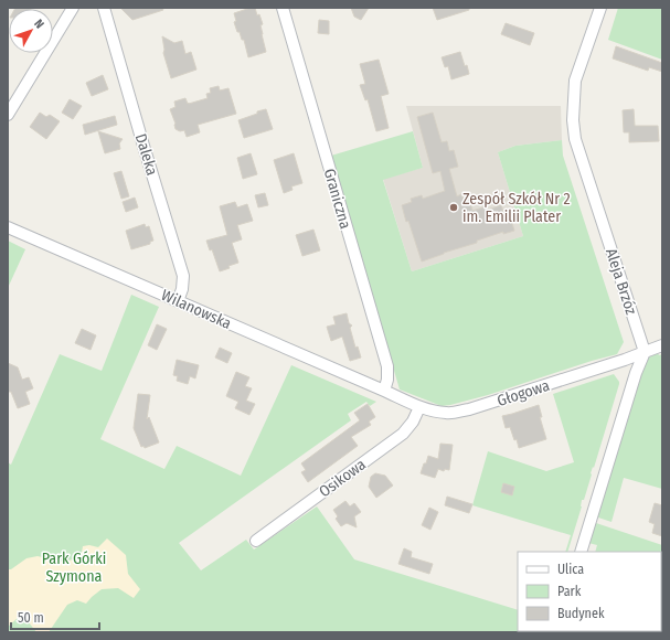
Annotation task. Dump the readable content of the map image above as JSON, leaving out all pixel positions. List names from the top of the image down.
{
  "streets": {
    "street": [
      "Daleka",
      "Graniczna",
      "Aleja Brzóz",
      "Wilanowska",
      "Głogowa",
      "Osikowa"
    ]
  },
  "crossings": [
    ["Daleka", "Wilanowska"],
    ["Graniczna", "Wilanowska"],
    ["Graniczna", "Głogowa"],
    ["Aleja Brzóz", "Głogowa"],
    ["Wilanowska", "Głogowa"],
    ["Głogowa", "Osikowa"]
  ],
  "parks": ["Park Górki Szymona"],
  "places": ["Zespół Szkół Nr 2 im. Emilii Plater"],
  "legend": ["Ulica", "Park", "Budynek"],
  "scale_bar": "50 m",
  "north": "top right"
}
